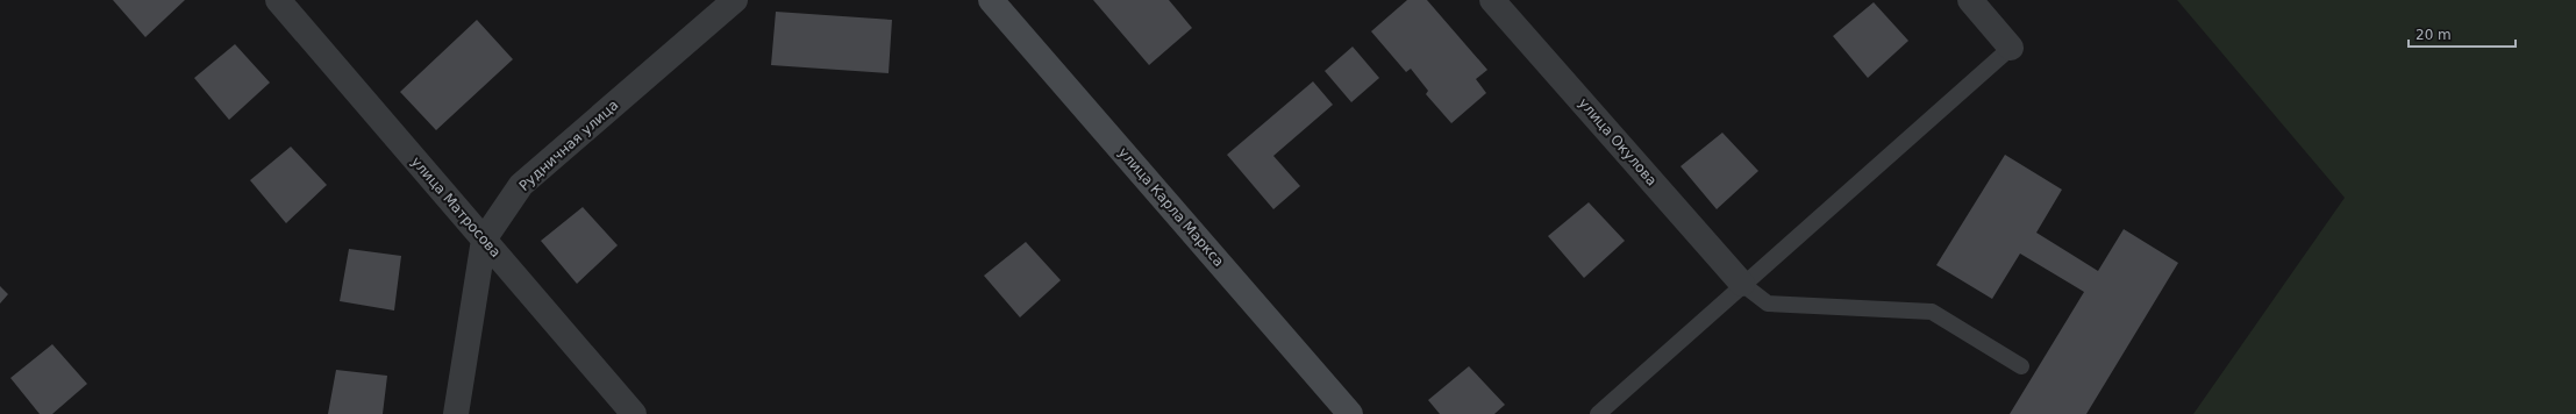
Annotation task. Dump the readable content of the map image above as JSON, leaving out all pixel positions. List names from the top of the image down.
{
  "streets": {
    "main road": ["улица Карла Маркса"],
    "street": ["улица Окулова", "Рудничная улица", "улица Матросова"]
  },
  "crossings": [
    ["Рудничная улица", "улица Матросова"]
  ],
  "scale_bar": "20 m"
}
